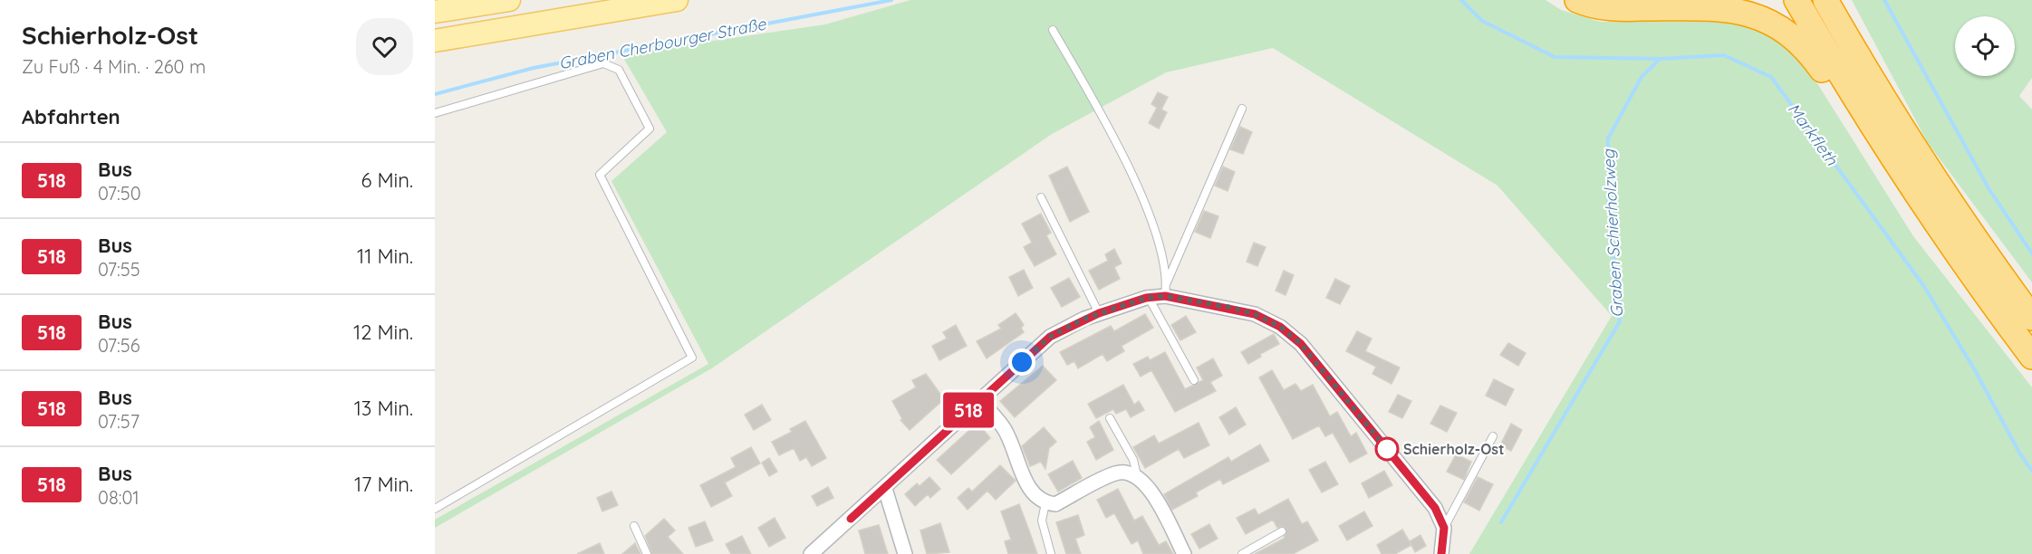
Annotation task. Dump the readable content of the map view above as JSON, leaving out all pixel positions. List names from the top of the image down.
{
  "water": ["Graben Cherbourger Straße", "Markfleth", "Graben Schierholzweg"],
  "places": ["Schierholz-Ost"],
  "lines": ["bus line 518"],
  "page": {
    "heading": [
      ["Schierholz-Ost", "Zu Fuß · 4 Min. · 260 m"],
      "Abfahrten"
    ],
    "on_map": "518",
    "list": [
      {
        "mark": "518",
        "name": "Bus",
        "note": "07:50",
        "value": "6 Min."
      },
      {
        "mark": "518",
        "name": "Bus",
        "note": "07:55",
        "value": "11 Min."
      },
      {
        "mark": "518",
        "name": "Bus",
        "note": "07:56",
        "value": "12 Min."
      },
      {
        "mark": "518",
        "name": "Bus",
        "note": "07:57",
        "value": "13 Min."
      },
      {
        "mark": "518",
        "name": "Bus",
        "note": "08:01",
        "value": "17 Min."
      }
    ]
  }
}
